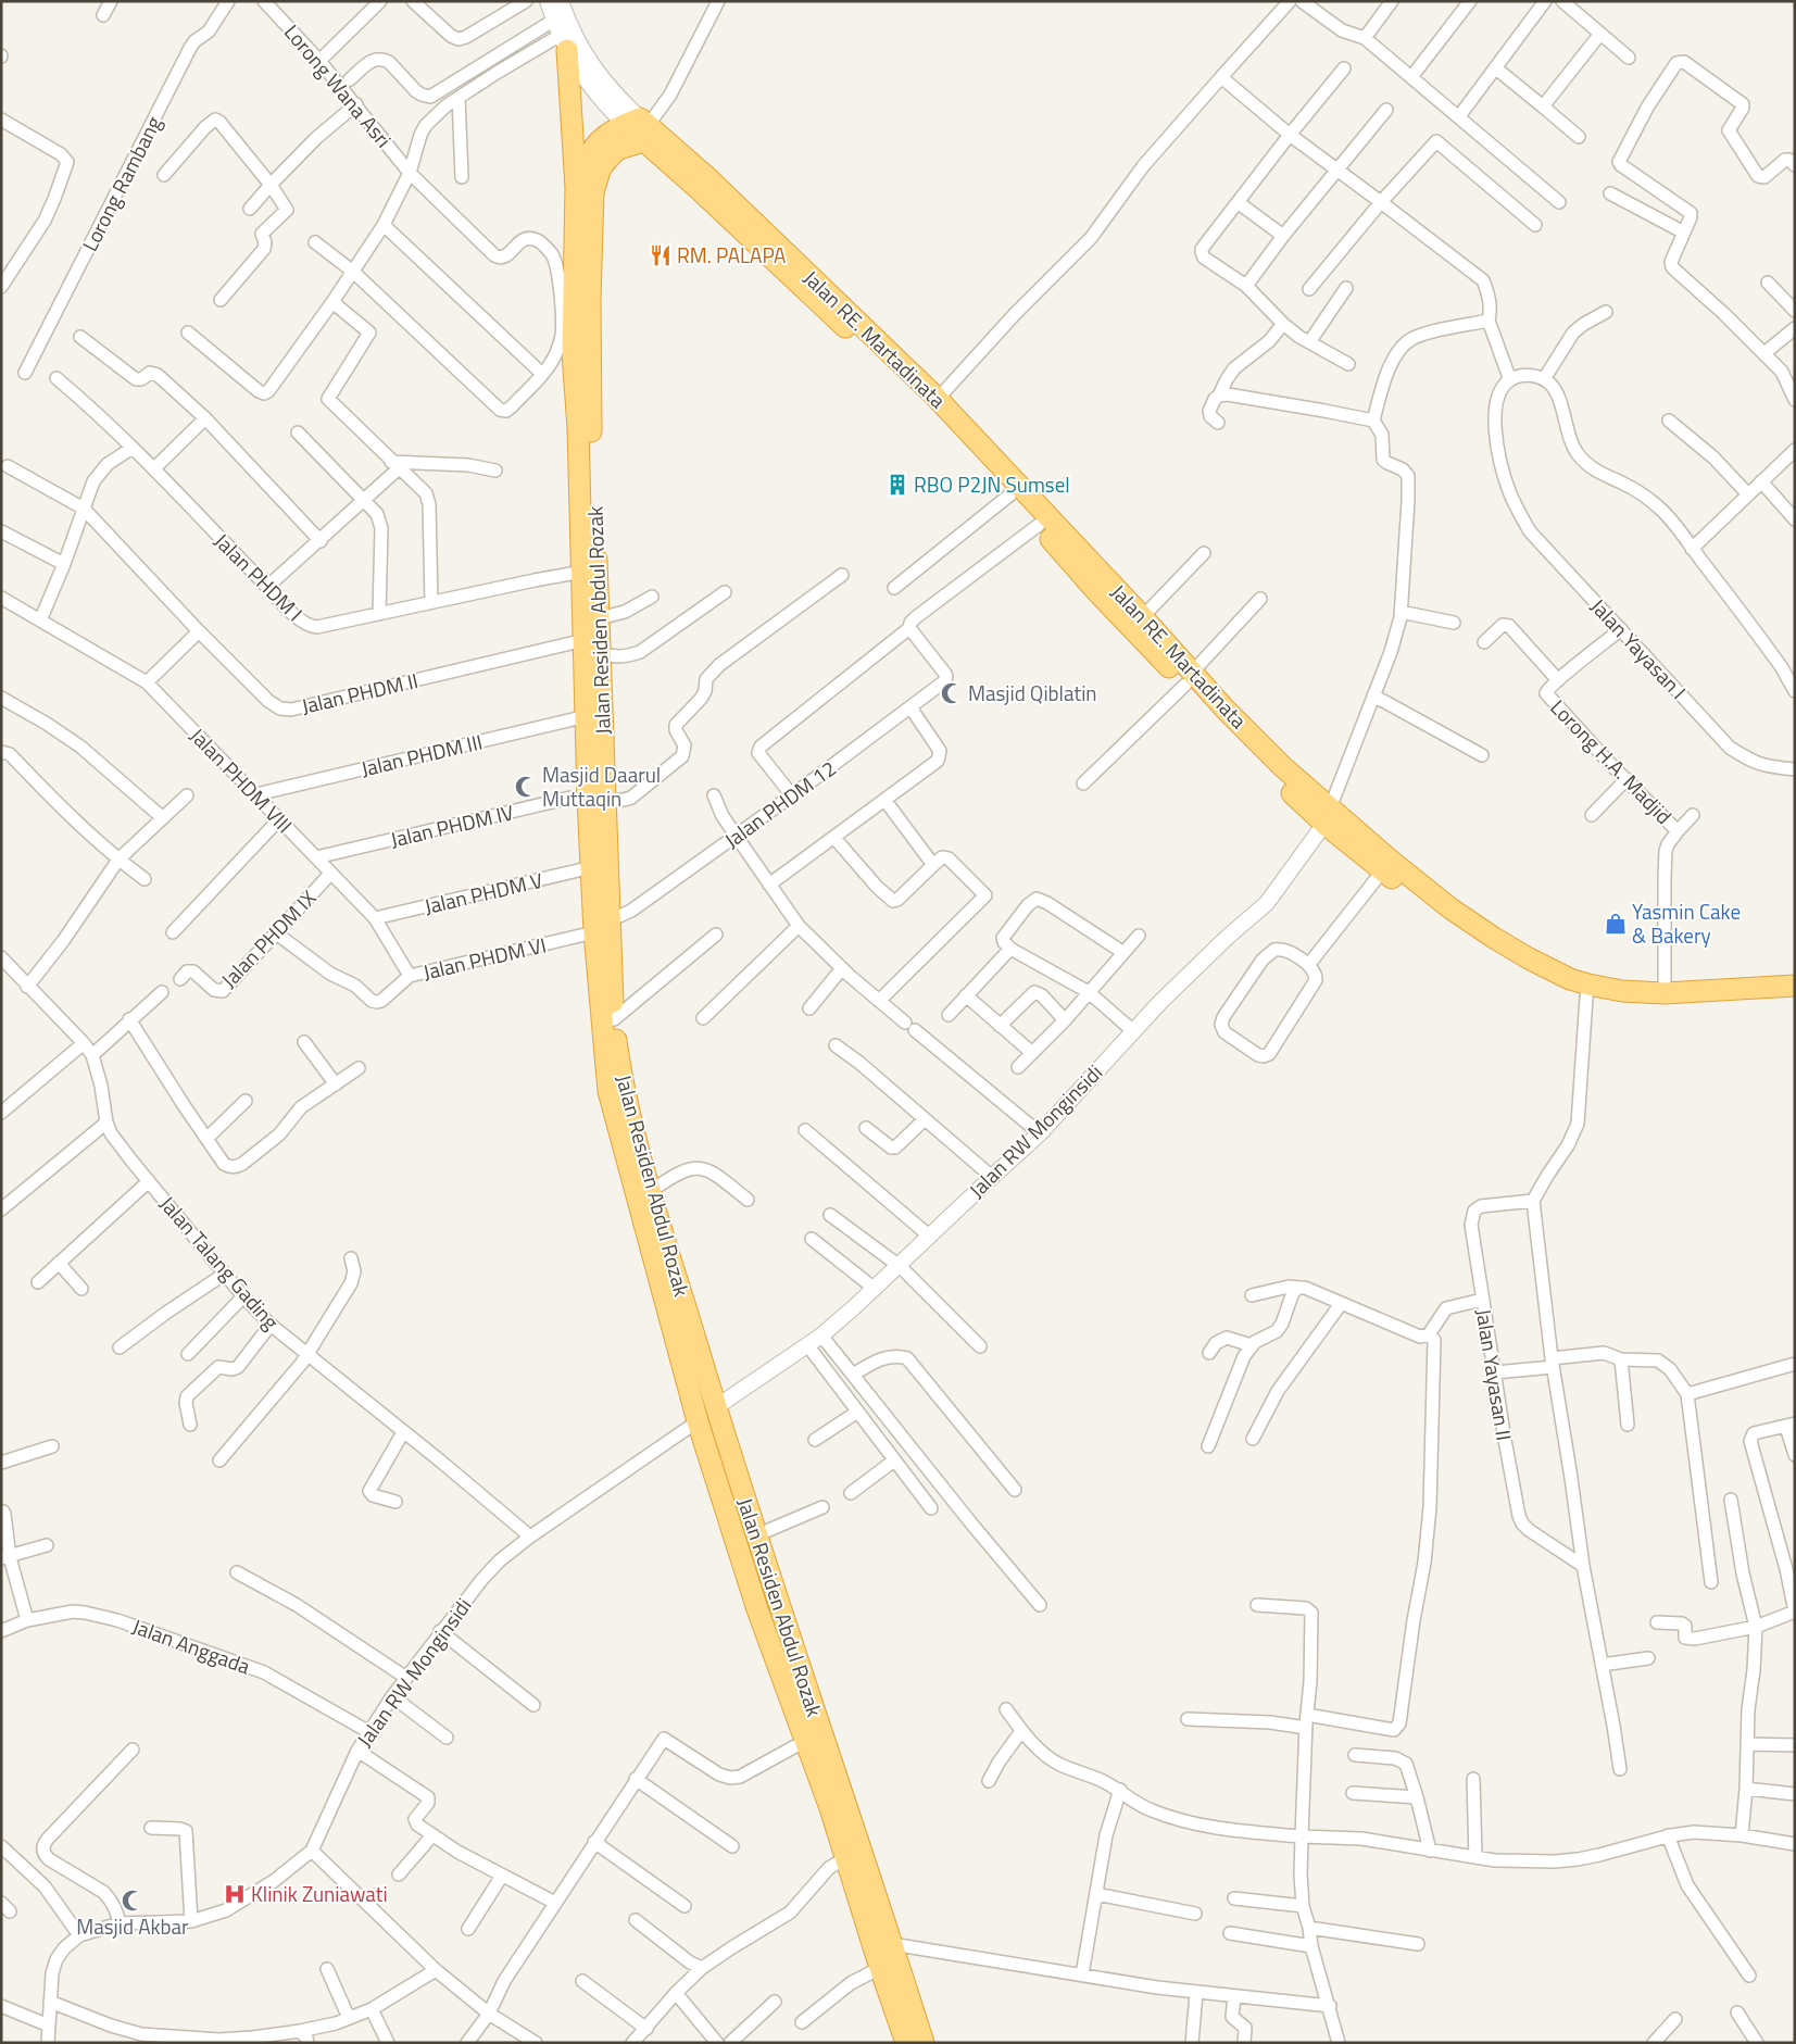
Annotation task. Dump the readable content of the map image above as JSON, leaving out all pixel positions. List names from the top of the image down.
{
  "streets": {
    "highway": ["Jalan RE. Martadinata", "Jalan Residen Abdul Rozak"],
    "street": [
      "Lorong Wana Asri",
      "Lorong Rambang",
      "Jalan PHDM I",
      "Jalan Yayasan I",
      "Jalan PHDM II",
      "Jalan PHDM III",
      "Lorong H.A. Madjid",
      "Jalan PHDM VIII",
      "Jalan PHDM 12",
      "Jalan PHDM IV",
      "Jalan PHDM V",
      "Jalan PHDM IX",
      "Jalan PHDM VI",
      "Jalan RW Monginsidi",
      "Jalan Talang Gading",
      "Jalan Yayasan II",
      "Jalan Anggada"
    ]
  },
  "crossings": [
    ["Lorong Wana Asri", "Jalan Residen Abdul Rozak"],
    ["Jalan RE. Martadinata", "Jalan Residen Abdul Rozak"],
    ["Jalan PHDM I", "Jalan Residen Abdul Rozak"],
    ["Jalan Residen Abdul Rozak", "Jalan PHDM II"],
    ["Jalan Residen Abdul Rozak", "Jalan PHDM III"],
    ["Jalan Residen Abdul Rozak", "Jalan PHDM 12"],
    ["Jalan Residen Abdul Rozak", "Jalan PHDM IV"],
    ["Jalan Residen Abdul Rozak", "Jalan PHDM V"],
    ["Jalan Residen Abdul Rozak", "Jalan PHDM VI"],
    ["Jalan Residen Abdul Rozak", "Jalan RW Monginsidi"],
    ["Jalan Yayasan I", "Lorong H.A. Madjid"],
    ["Jalan PHDM III", "Jalan PHDM VIII"],
    ["Jalan PHDM VIII", "Jalan PHDM IV"],
    ["Jalan PHDM VIII", "Jalan PHDM V"],
    ["Jalan PHDM VIII", "Jalan PHDM IX"],
    ["Jalan PHDM VIII", "Jalan PHDM VI"],
    ["Jalan PHDM IX", "Jalan PHDM VI"],
    ["Jalan RW Monginsidi", "Jalan Talang Gading"],
    ["Jalan RW Monginsidi", "Jalan Anggada"]
  ],
  "places": {
    "restaurant": ["RM. PALAPA"],
    "building": ["RBO P2JN Sumsel"],
    "mosque": ["Masjid Qiblatin", "Masjid Daarul Muttaqin", "Masjid Akbar"],
    "shop": ["Yasmin Cake & Bakery"],
    "hospital": ["Klinik Zuniawati"]
  }
}
